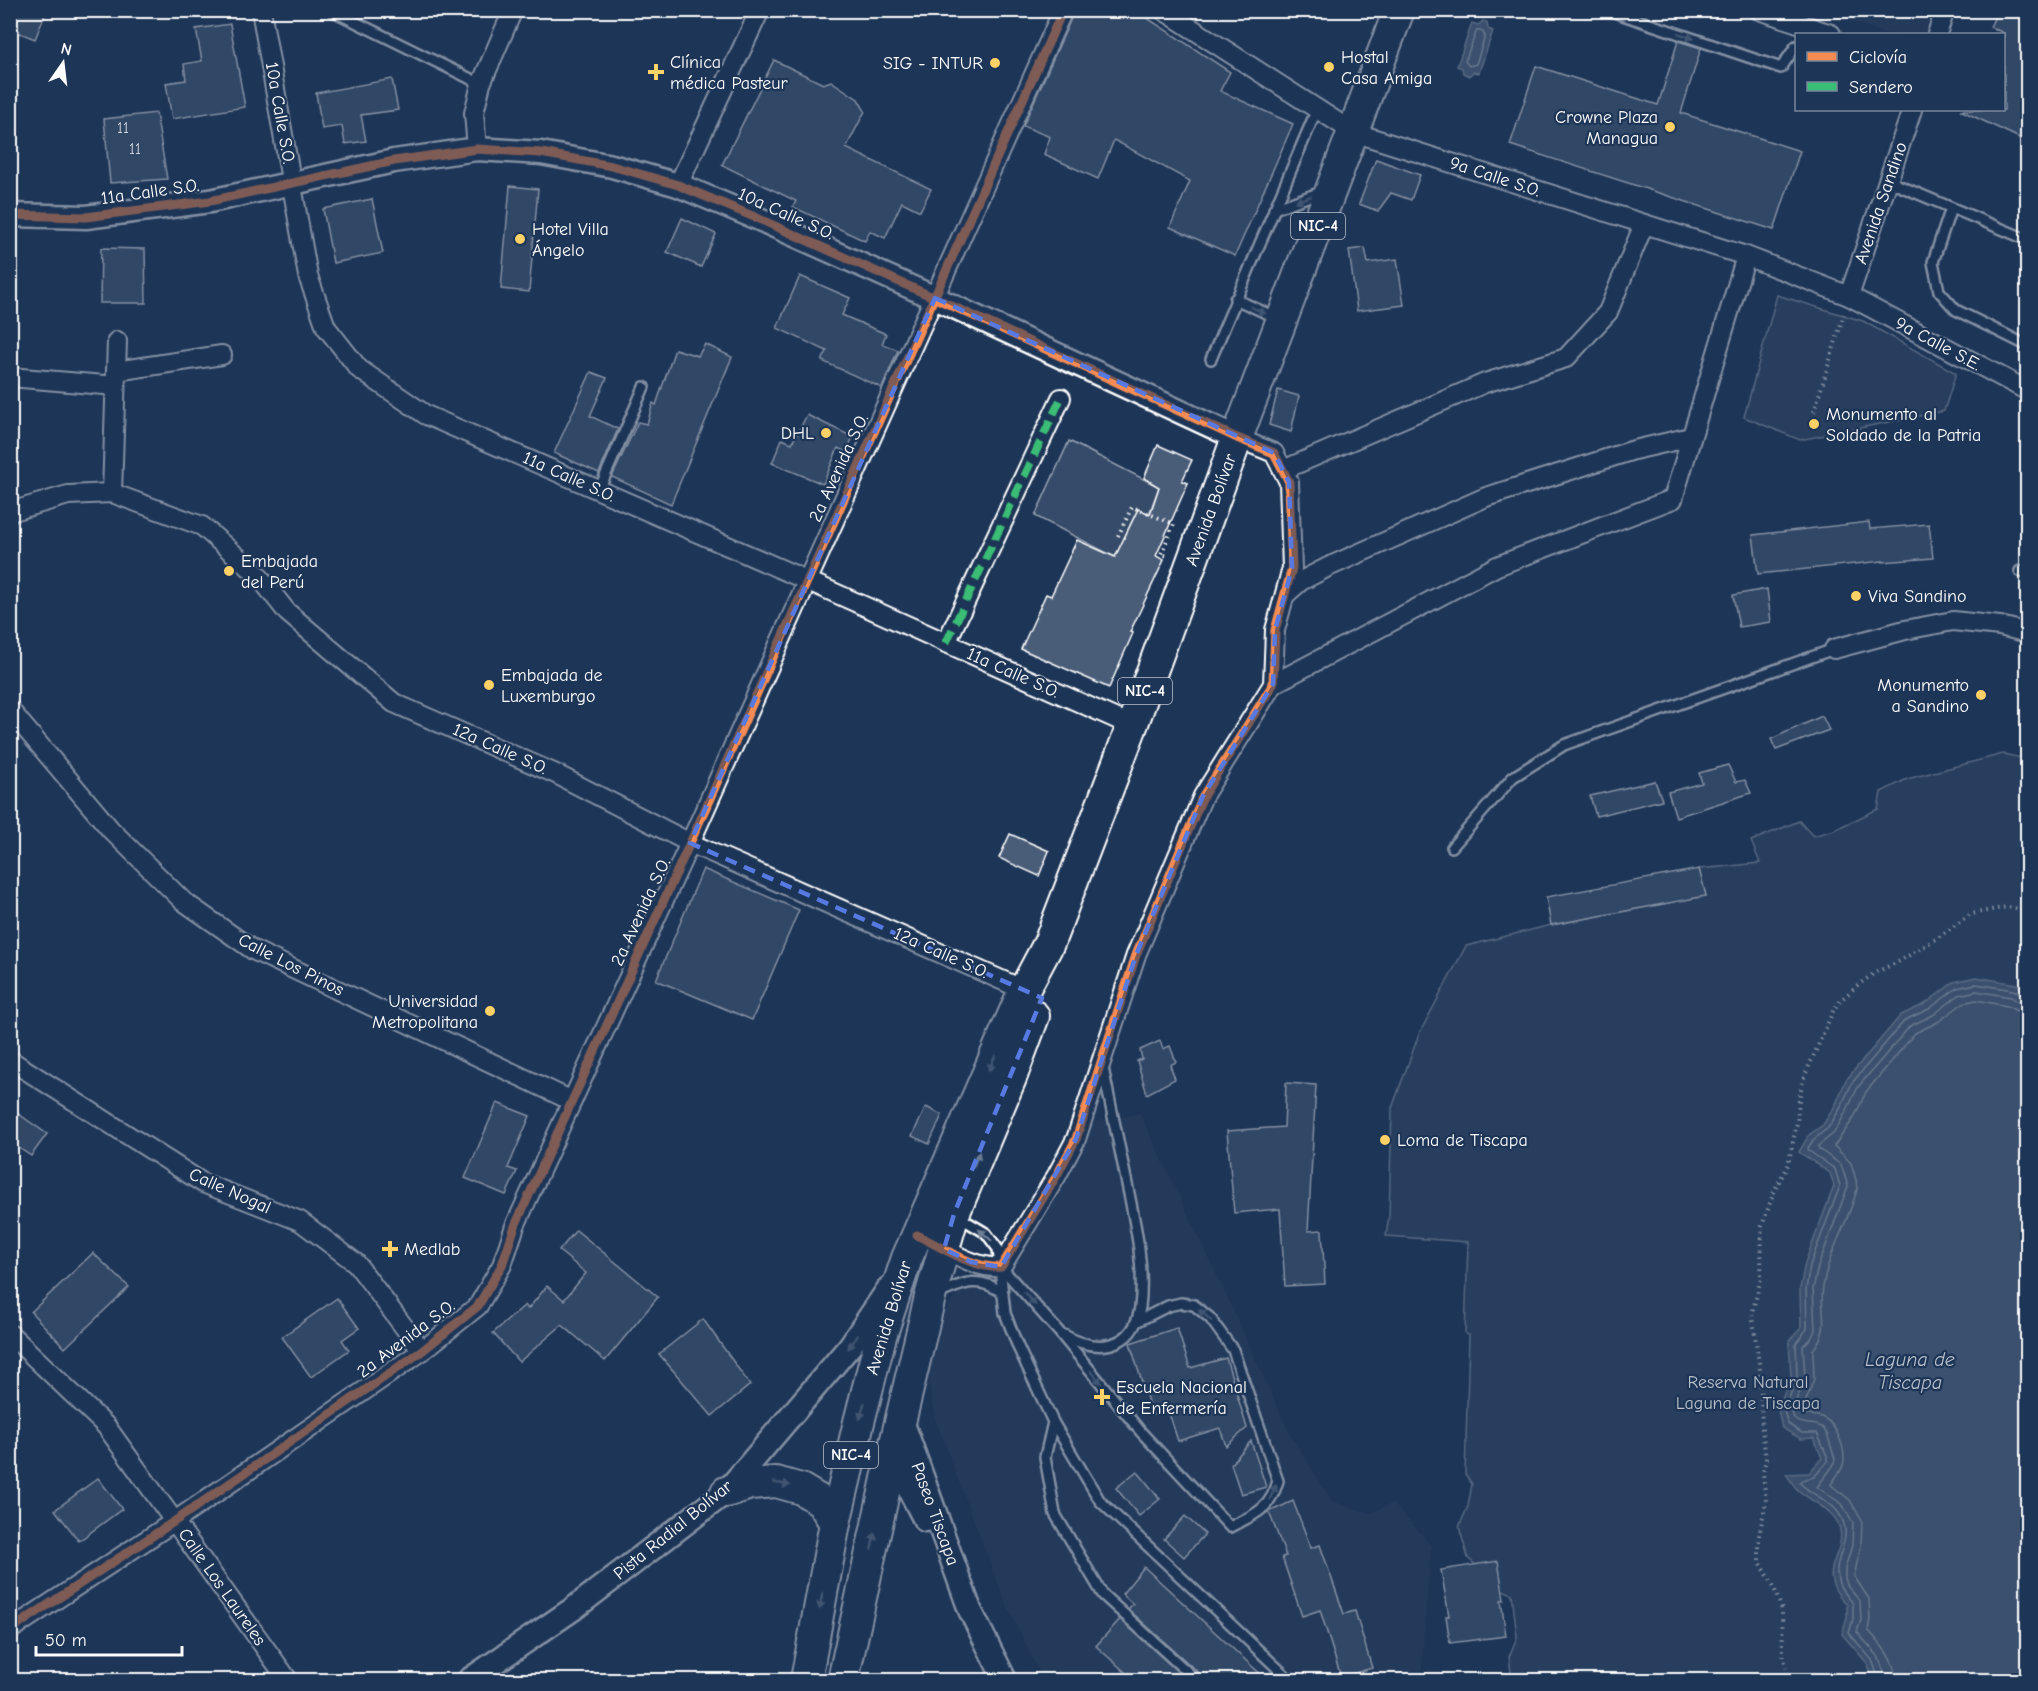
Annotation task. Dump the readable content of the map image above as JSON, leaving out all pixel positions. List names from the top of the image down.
{
  "streets": {
    "highway": ["NIC-4", "Avenida Bolívar"],
    "street": [
      "10a Calle S.O.",
      "9a Calle S.O.",
      "11a Calle S.O.",
      "Avenida Sandino",
      "9a Calle S.E.",
      "2a Avenida S.O.",
      "12a Calle S.O.",
      "Calle Los Pinos",
      "Calle Nogal",
      "Paseo Tiscapa",
      "Pista Radial Bolívar",
      "Calle Los Laureles"
    ]
  },
  "crossings": [
    ["10a Calle S.O.", "11a Calle S.O."],
    ["10a Calle S.O.", "2a Avenida S.O."],
    ["10a Calle S.O.", "Avenida Bolívar"],
    ["9a Calle S.O.", "Avenida Sandino"],
    ["9a Calle S.O.", "9a Calle S.E."],
    ["9a Calle S.O.", "Avenida Bolívar"],
    ["11a Calle S.O.", "2a Avenida S.O."],
    ["11a Calle S.O.", "Avenida Bolívar"],
    ["Avenida Sandino", "9a Calle S.E."],
    ["2a Avenida S.O.", "12a Calle S.O."],
    ["2a Avenida S.O.", "Calle Los Pinos"],
    ["2a Avenida S.O.", "Calle Nogal"],
    ["2a Avenida S.O.", "Calle Los Laureles"],
    ["Avenida Bolívar", "12a Calle S.O."],
    ["Avenida Bolívar", "Paseo Tiscapa"],
    ["Avenida Bolívar", "Pista Radial Bolívar"]
  ],
  "one_way": ["Pista Radial Bolívar"],
  "water": ["Laguna de Tiscapa"],
  "parks": ["Reserva Natural Laguna de Tiscapa"],
  "places": {
    "other": [
      "SIG - INTUR",
      "Hostal Casa Amiga",
      "Crowne Plaza Managua",
      "Hotel Villa Ángelo",
      "Monumento al Soldado de la Patria",
      "DHL",
      "Embajada del Perú",
      "Viva Sandino",
      "Embajada de Luxemburgo",
      "Monumento a Sandino",
      "Universidad Metropolitana",
      "Loma de Tiscapa"
    ],
    "health": ["Clínica médica Pasteur", "Medlab", "Escuela Nacional de Enfermería"]
  },
  "house_numbers": ["11", "11"],
  "legend": ["Ciclovía", "Sendero"],
  "scale_bar": "50 m",
  "north": "top"
}
